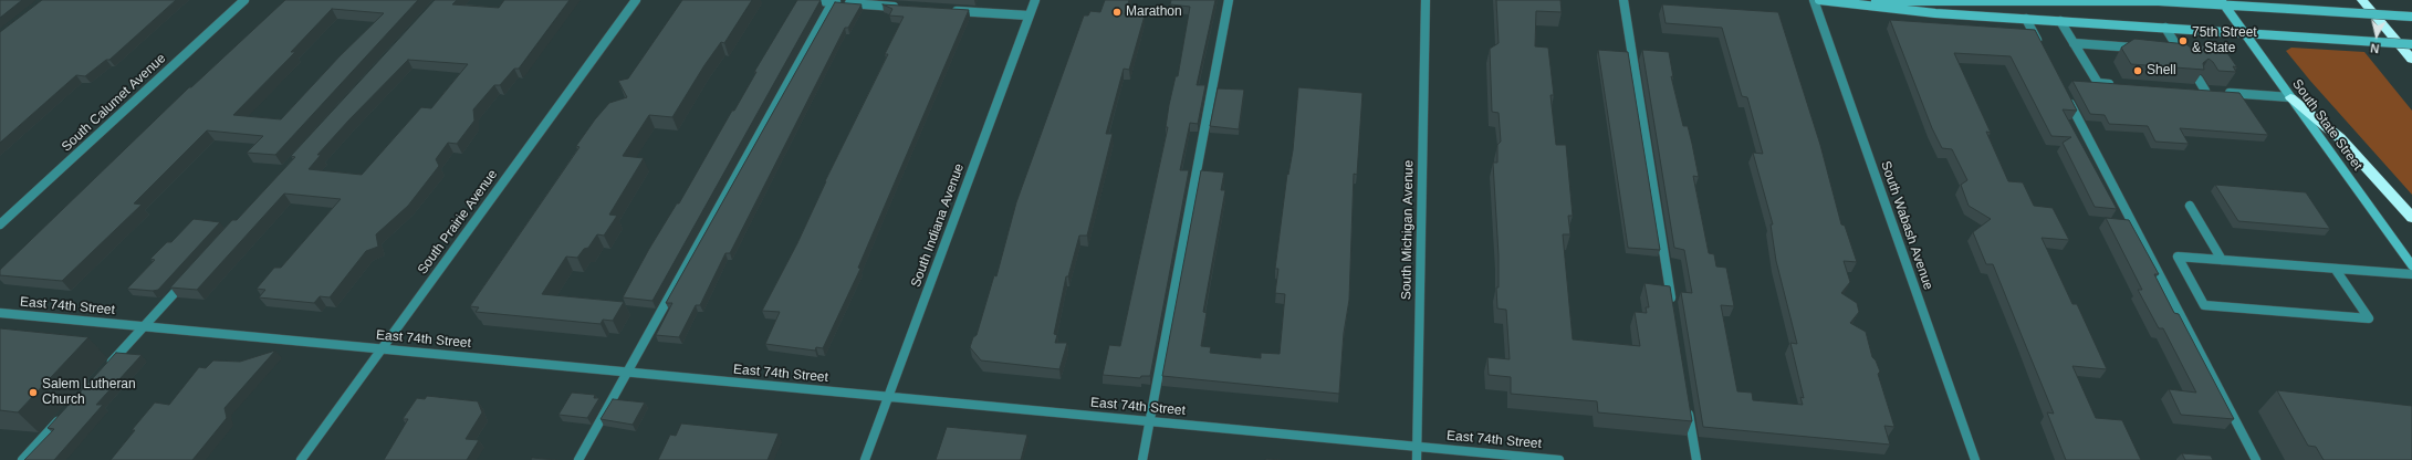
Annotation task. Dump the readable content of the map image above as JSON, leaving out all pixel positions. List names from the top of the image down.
{
  "streets": {
    "street": [
      "South Calumet Avenue",
      "South State Street",
      "South Prairie Avenue",
      "South Indiana Avenue",
      "South Wabash Avenue",
      "South Michigan Avenue",
      "East 74th Street"
    ]
  },
  "crossings": [
    ["South Prairie Avenue", "East 74th Street"],
    ["South Indiana Avenue", "East 74th Street"],
    ["South Michigan Avenue", "East 74th Street"]
  ],
  "places": [
    "Marathon",
    "75th Street & State",
    "Shell",
    "Salem Lutheran Church"
  ],
  "north": "bottom"
}
